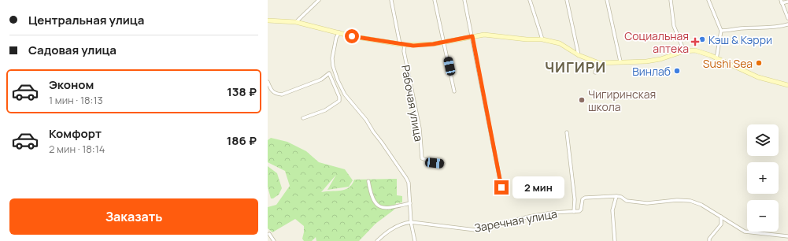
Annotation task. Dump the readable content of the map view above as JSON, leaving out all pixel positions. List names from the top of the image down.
{
  "streets": {
    "street": ["Рабочая улица", "Заречная улица"]
  },
  "districts": ["ЧИГИРИ"],
  "places": {
    "other": [
      "Кэш & Кэрри",
      "Sushi Sea",
      "Винлаб",
      "Чигиринская школа"
    ],
    "health": ["Социальная аптека"]
  },
  "page": {
    "banner": ["Центральная улица", "Садовая улица"],
    "list": [
      {
        "name": "Эконом",
        "note": "1 мин · 18:13",
        "value": "138 ₽"
      },
      {
        "name": "Комфорт",
        "note": "2 мин · 18:14",
        "value": "186 ₽"
      }
    ],
    "map_buttons": ["+", "−"],
    "bubble": "2 мин",
    "buttons": "Заказать"
  }
}
